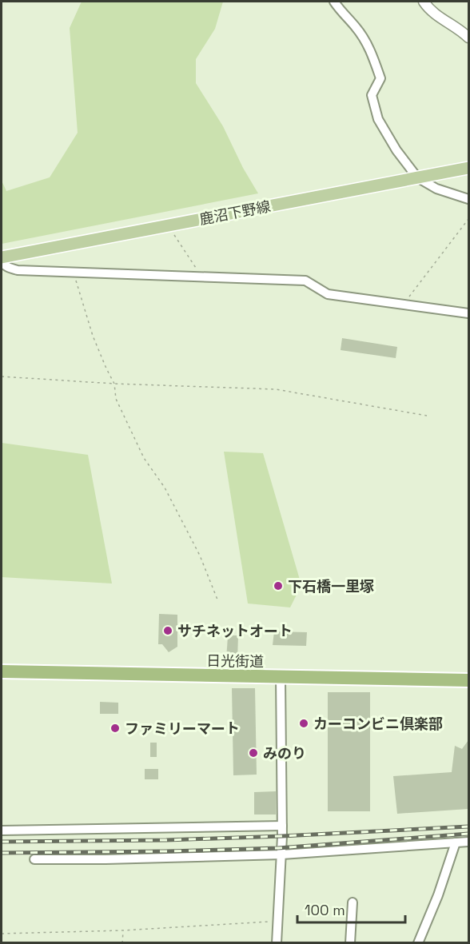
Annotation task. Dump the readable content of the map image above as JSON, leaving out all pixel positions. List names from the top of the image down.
{
  "streets": {
    "highway": ["日光街道"],
    "main road": ["鹿沼下野線"]
  },
  "places": [
    "下石橋一里塚",
    "サチネットオート",
    "カーコンビニ倶楽部",
    "ファミリーマート",
    "みのり"
  ],
  "scale_bar": "100 m"
}
